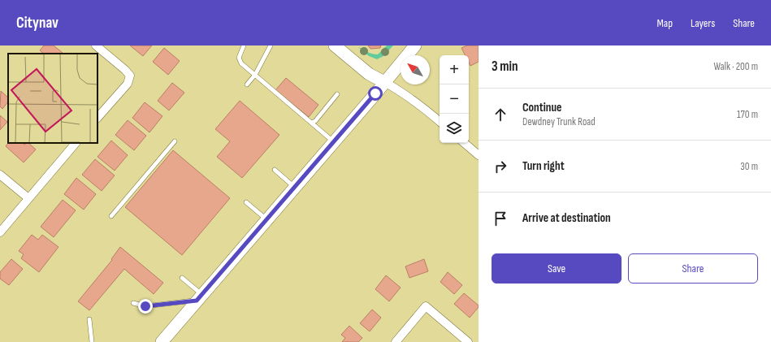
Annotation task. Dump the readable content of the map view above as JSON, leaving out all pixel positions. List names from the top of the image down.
{
  "north": "top left",
  "page": {
    "header": "Citynav",
    "nav": ["Map", "Layers", "Share"],
    "heading": ["3 min", "Walk · 200 m"],
    "map_buttons": ["+", "−"],
    "list": [
      ["Continue", "Dewdney Trunk Road", "170 m"],
      ["Turn right", "30 m"],
      "Arrive at destination"
    ],
    "buttons": ["Save", "Share"]
  }
}
